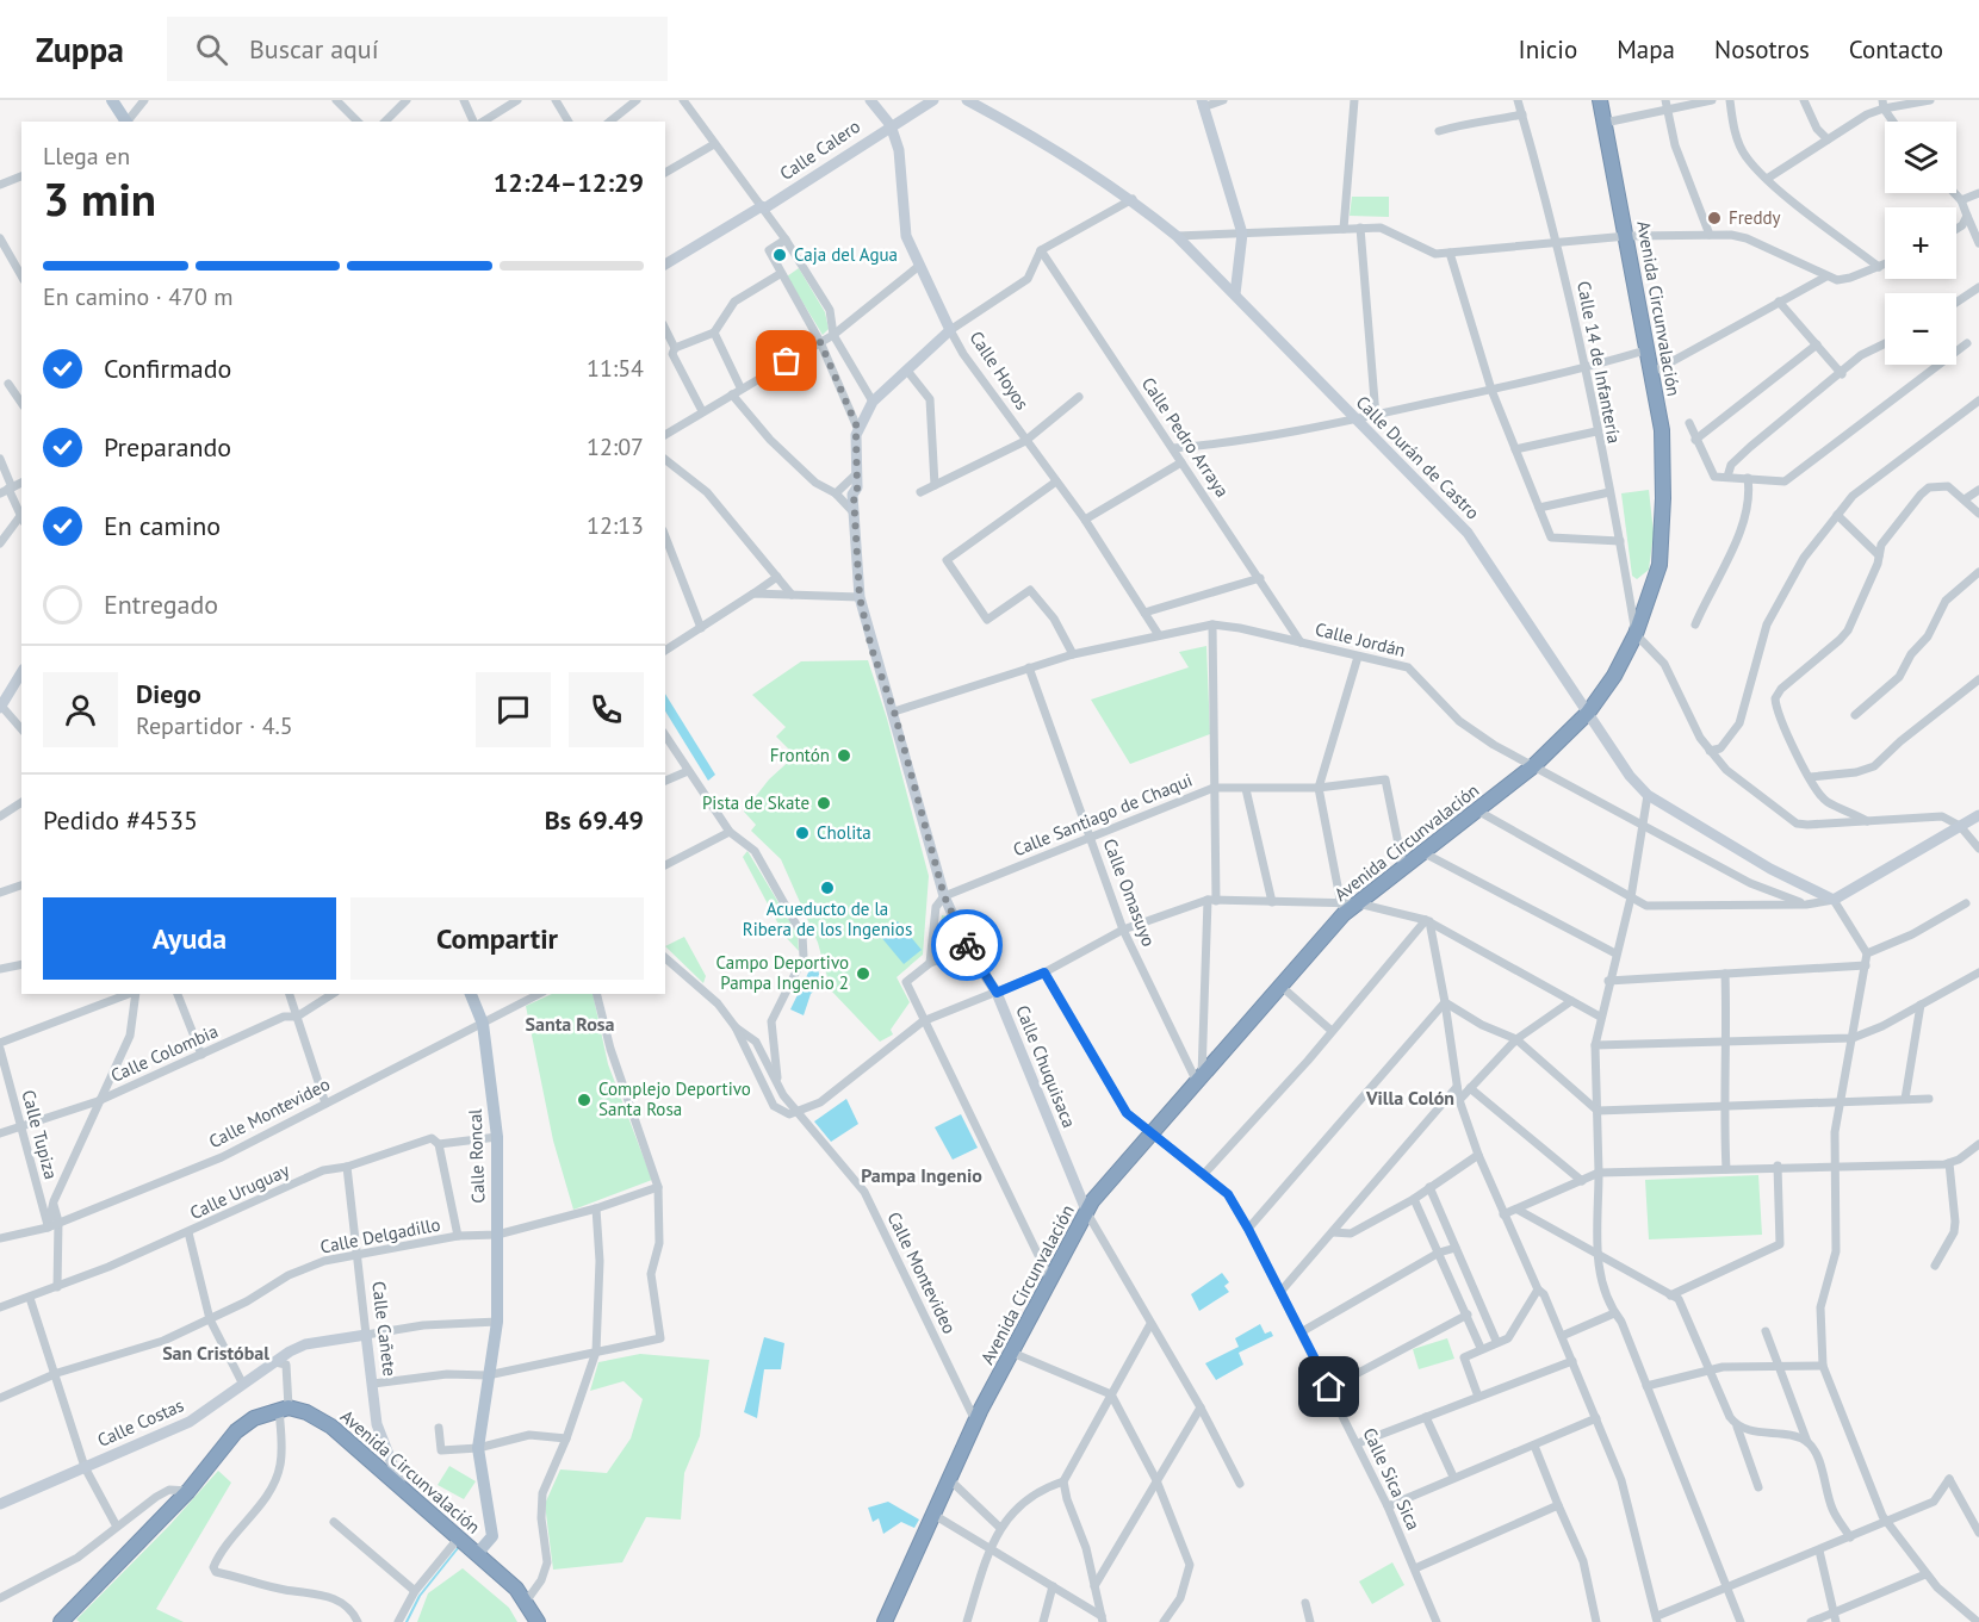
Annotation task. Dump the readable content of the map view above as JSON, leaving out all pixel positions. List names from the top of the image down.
{
  "streets": {
    "highway": ["Avenida Circunvalación"],
    "main road": [
      "Calle Calero",
      "Calle Hoyos",
      "Calle Durán de Castro",
      "Calle Chuquisaca",
      "Calle Roncal",
      "Calle Cañete",
      "Calle Costas"
    ],
    "street": [
      "Calle 14 de Infantería",
      "Calle Pedro Arraya",
      "Calle Jordán",
      "Calle Santiago de Chaqui",
      "Calle Omasuyo",
      "Calle Colombia",
      "Calle Montevideo",
      "Calle Tupiza",
      "Calle Uruguay",
      "Calle Delgadillo",
      "Calle Sica Sica"
    ]
  },
  "crossings": [
    ["Calle Calero", "Calle Hoyos"],
    ["Avenida Circunvalación", "Calle 14 de Infantería"],
    ["Avenida Circunvalación", "Calle Durán de Castro"],
    ["Avenida Circunvalación", "Calle Jordán"],
    ["Avenida Circunvalación", "Calle Santiago de Chaqui"],
    ["Avenida Circunvalación", "Calle Omasuyo"],
    ["Avenida Circunvalación", "Calle Chuquisaca"],
    ["Avenida Circunvalación", "Calle Montevideo"],
    ["Avenida Circunvalación", "Calle Roncal"],
    ["Avenida Circunvalación", "Calle Cañete"],
    ["Avenida Circunvalación", "Calle Sica Sica"],
    ["Calle Hoyos", "Calle Jordán"],
    ["Calle Pedro Arraya", "Calle Jordán"],
    ["Calle Jordán", "Calle Omasuyo"],
    ["Calle Jordán", "Calle Chuquisaca"],
    ["Calle Santiago de Chaqui", "Calle Omasuyo"],
    ["Calle Santiago de Chaqui", "Calle Chuquisaca"],
    ["Calle Colombia", "Calle Tupiza"],
    ["Calle Montevideo", "Calle Tupiza"],
    ["Calle Montevideo", "Calle Roncal"],
    ["Calle Roncal", "Calle Uruguay"],
    ["Calle Roncal", "Calle Delgadillo"],
    ["Calle Uruguay", "Calle Cañete"],
    ["Calle Delgadillo", "Calle Cañete"],
    ["Calle Cañete", "Calle Costas"]
  ],
  "districts": [
    "Santa Rosa",
    "Villa Colón",
    "Pampa Ingenio",
    "San Cristóbal"
  ],
  "places": [
    "Freddy",
    "Caja del Agua",
    "Frontón",
    "Pista de Skate",
    "Cholita",
    "Acueducto de la Ribera de los Ingenios",
    "Campo Deportivo Pampa Ingenio 2",
    "Complejo Deportivo Santa Rosa"
  ],
  "page": {
    "header": "Zuppa",
    "search": "Buscar aquí",
    "nav": [
      "Inicio",
      "Mapa",
      "Nosotros",
      "Contacto"
    ],
    "map_buttons": ["+", "−"],
    "heading": ["3 min", "Llega en", "12:24–12:29"],
    "panel": [
      "Diego",
      "Repartidor · 4.5",
      "Pedido #4535",
      "Bs 69.49"
    ],
    "bar": "En camino · 470 m",
    "list": [
      ["Confirmado", "11:54"],
      ["Preparando", "12:07"],
      ["En camino", "12:13"],
      "Entregado"
    ],
    "buttons": ["Ayuda", "Compartir"]
  }
}
